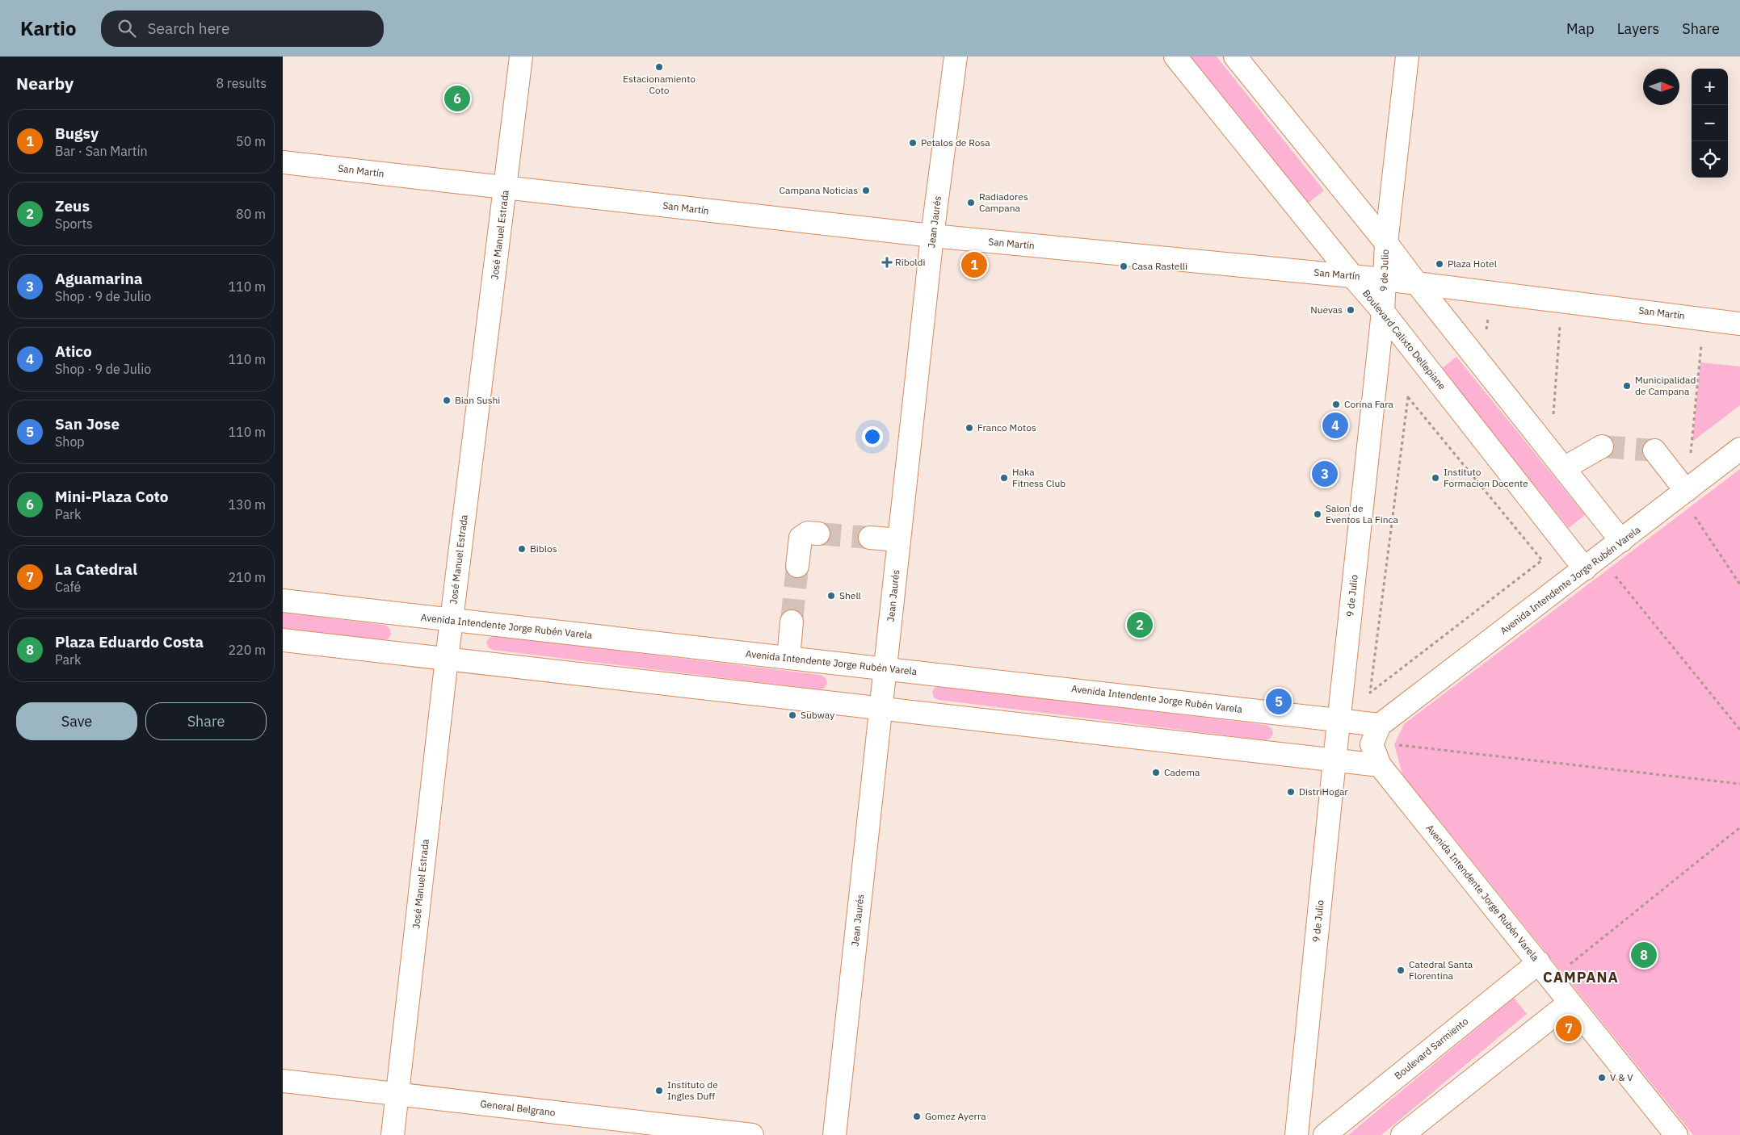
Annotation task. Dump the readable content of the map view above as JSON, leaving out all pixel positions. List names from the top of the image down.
{
  "streets": {
    "main road": [
      "San Martín",
      "Jean Jaurés",
      "José Manuel Estrada",
      "9 de Julio",
      "Boulevard Calixto Dellepiane",
      "Avenida Intendente Jorge Rubén Varela",
      "Boulevard Sarmiento",
      "General Belgrano"
    ]
  },
  "crossings": [
    ["San Martín", "Jean Jaurés"],
    ["San Martín", "José Manuel Estrada"],
    ["San Martín", "9 de Julio"],
    ["San Martín", "Boulevard Calixto Dellepiane"],
    ["Jean Jaurés", "Avenida Intendente Jorge Rubén Varela"],
    ["José Manuel Estrada", "Avenida Intendente Jorge Rubén Varela"],
    ["José Manuel Estrada", "General Belgrano"],
    ["9 de Julio", "Boulevard Calixto Dellepiane"],
    ["9 de Julio", "Avenida Intendente Jorge Rubén Varela"],
    ["Boulevard Calixto Dellepiane", "Avenida Intendente Jorge Rubén Varela"],
    ["Avenida Intendente Jorge Rubén Varela", "Boulevard Sarmiento"]
  ],
  "districts": ["CAMPANA"],
  "places": {
    "other": [
      "Estacionamiento Coto",
      "Petalos de Rosa",
      "Campana Noticias",
      "Radiadores Campana",
      "Plaza Hotel",
      "Casa Rastelli",
      "Nuevas",
      "Municipalidad de Campana",
      "Bian Sushi",
      "Corina Fara",
      "Franco Motos",
      "Haka Fitness Club",
      "Instituto Formacion Docente",
      "Salon de Eventos La Finca",
      "Biblos",
      "Shell",
      "Subway",
      "Cadema",
      "DistriHogar",
      "Catedral Santa Florentina",
      "V & V",
      "Instituto de Ingles Duff",
      "Gomez Ayerra"
    ],
    "health": ["Riboldi"]
  },
  "north": "right",
  "page": {
    "header": "Kartio",
    "search": "Search here",
    "nav": ["Map", "Layers", "Share"],
    "heading": ["Nearby", "8 results"],
    "map_buttons": ["+", "−"],
    "pins": [
      "6",
      "1",
      "4",
      "3",
      "2",
      "5",
      "8",
      "7"
    ],
    "list": [
      {
        "mark": "1",
        "name": "Bugsy",
        "note": "Bar · San Martín",
        "value": "50 m"
      },
      {
        "mark": "2",
        "name": "Zeus",
        "note": "Sports",
        "value": "80 m"
      },
      {
        "mark": "3",
        "name": "Aguamarina",
        "note": "Shop · 9 de Julio",
        "value": "110 m"
      },
      {
        "mark": "4",
        "name": "Atico",
        "note": "Shop · 9 de Julio",
        "value": "110 m"
      },
      {
        "mark": "5",
        "name": "San Jose",
        "note": "Shop",
        "value": "110 m"
      },
      {
        "mark": "6",
        "name": "Mini-Plaza Coto",
        "note": "Park",
        "value": "130 m"
      },
      {
        "mark": "7",
        "name": "La Catedral",
        "note": "Café",
        "value": "210 m"
      },
      {
        "mark": "8",
        "name": "Plaza Eduardo Costa",
        "note": "Park",
        "value": "220 m"
      }
    ],
    "buttons": ["Save", "Share"]
  }
}
